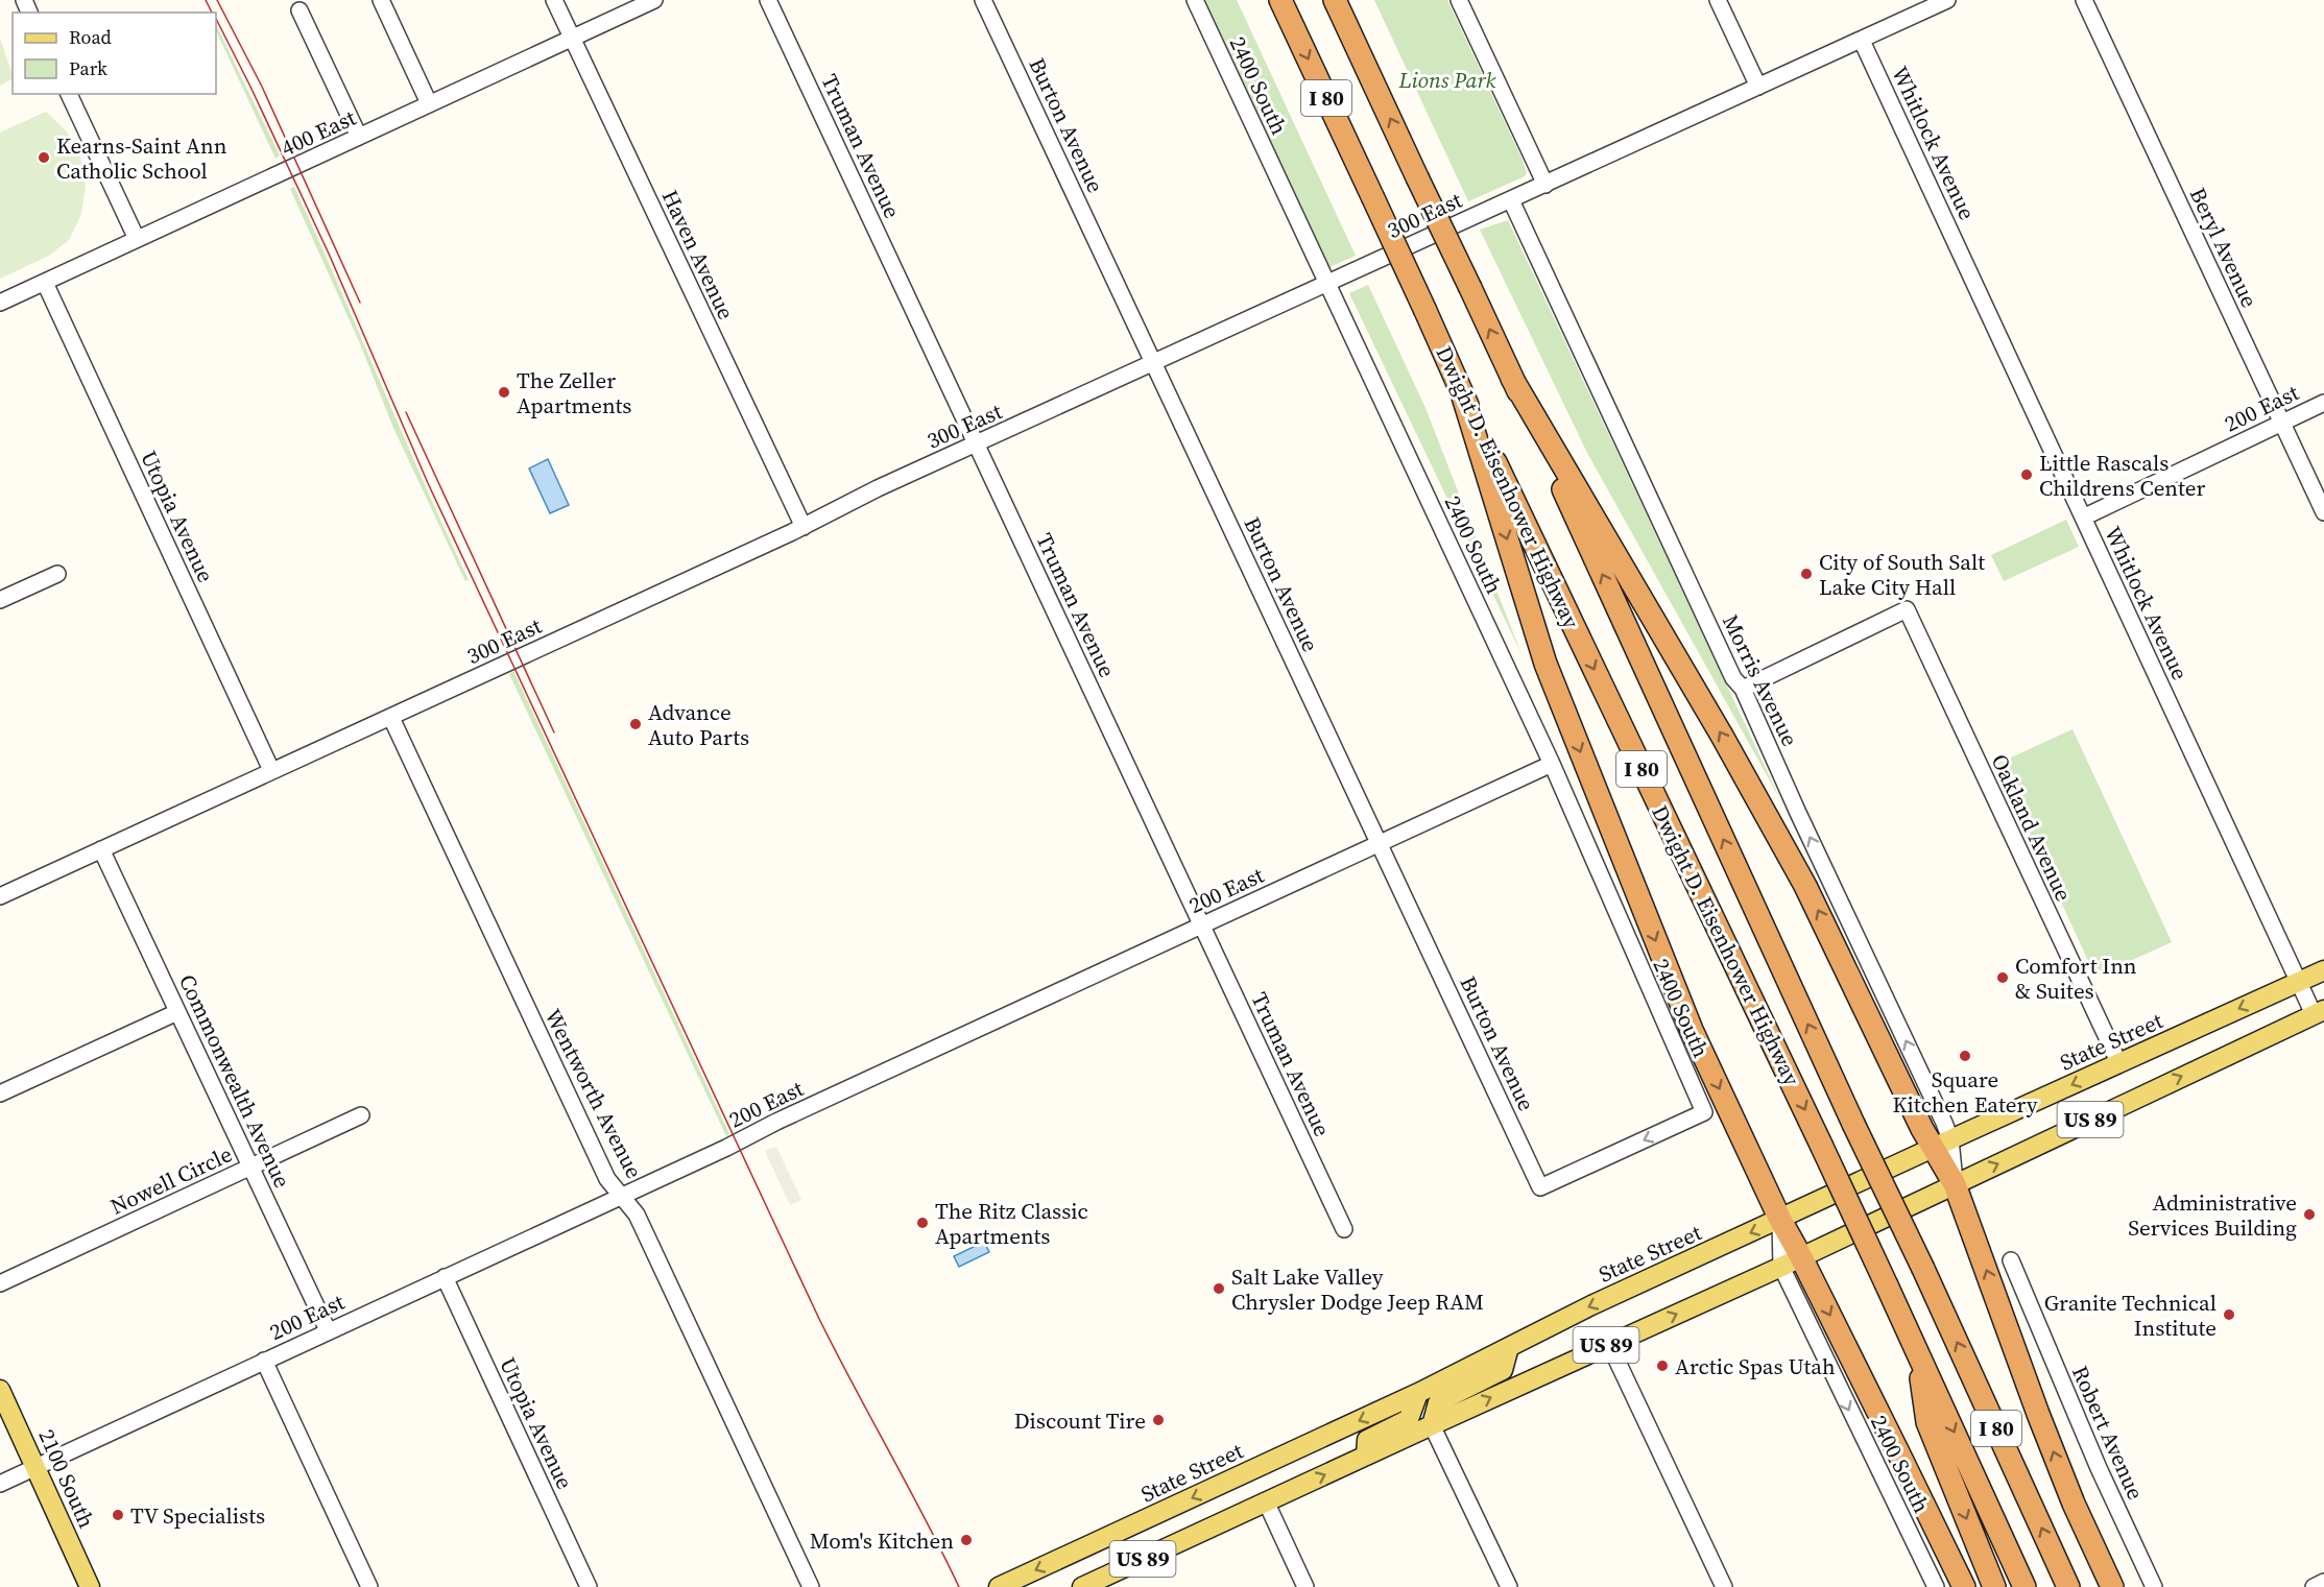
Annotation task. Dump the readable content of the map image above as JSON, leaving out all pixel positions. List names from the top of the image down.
{
  "streets": {
    "highway": ["I 80", "Dwight D. Eisenhower Highway"],
    "main road": ["State Street", "US 89", "2100 South"],
    "street": [
      "2400 South",
      "Burton Avenue",
      "400 East",
      "Whitlock Avenue",
      "Truman Avenue",
      "300 East",
      "Beryl Avenue",
      "Haven Avenue",
      "200 East",
      "Utopia Avenue",
      "Morris Avenue",
      "Oakland Avenue",
      "Commonwealth Avenue",
      "Wentworth Avenue",
      "Nowell Circle",
      "Robert Avenue"
    ]
  },
  "crossings": [
    ["2400 South", "Burton Avenue"],
    ["2400 South", "300 East"],
    ["2400 South", "200 East"],
    ["2400 South", "State Street"],
    ["2400 South", "US 89"],
    ["Burton Avenue", "300 East"],
    ["Burton Avenue", "200 East"],
    ["400 East", "Haven Avenue"],
    ["400 East", "Utopia Avenue"],
    ["Whitlock Avenue", "300 East"],
    ["Whitlock Avenue", "200 East"],
    ["Whitlock Avenue", "State Street"],
    ["Whitlock Avenue", "US 89"],
    ["Truman Avenue", "300 East"],
    ["Truman Avenue", "200 East"],
    ["300 East", "Haven Avenue"],
    ["300 East", "Utopia Avenue"],
    ["300 East", "Morris Avenue"],
    ["300 East", "Commonwealth Avenue"],
    ["300 East", "Wentworth Avenue"],
    ["Beryl Avenue", "200 East"],
    ["200 East", "Utopia Avenue"],
    ["200 East", "Commonwealth Avenue"],
    ["200 East", "Wentworth Avenue"],
    ["200 East", "2100 South"],
    ["Morris Avenue", "Oakland Avenue"],
    ["Morris Avenue", "State Street"],
    ["Oakland Avenue", "State Street"],
    ["Commonwealth Avenue", "Nowell Circle"]
  ],
  "one_way": ["2400 South", "Morris Avenue"],
  "parks": ["Lions Park"],
  "places": [
    "Kearns-Saint Ann Catholic School",
    "The Zeller Apartments",
    "Little Rascals Childrens Center",
    "City of South Salt Lake City Hall",
    "Advance Auto Parts",
    "Comfort Inn & Suites",
    "Square Kitchen Eatery",
    "Administrative Services Building",
    "The Ritz Classic Apartments",
    "Salt Lake Valley Chrysler Dodge Jeep RAM",
    "Granite Technical Institute",
    "Arctic Spas Utah",
    "Discount Tire",
    "TV Specialists",
    "Mom's Kitchen"
  ],
  "legend": ["Road", "Park"]
}
